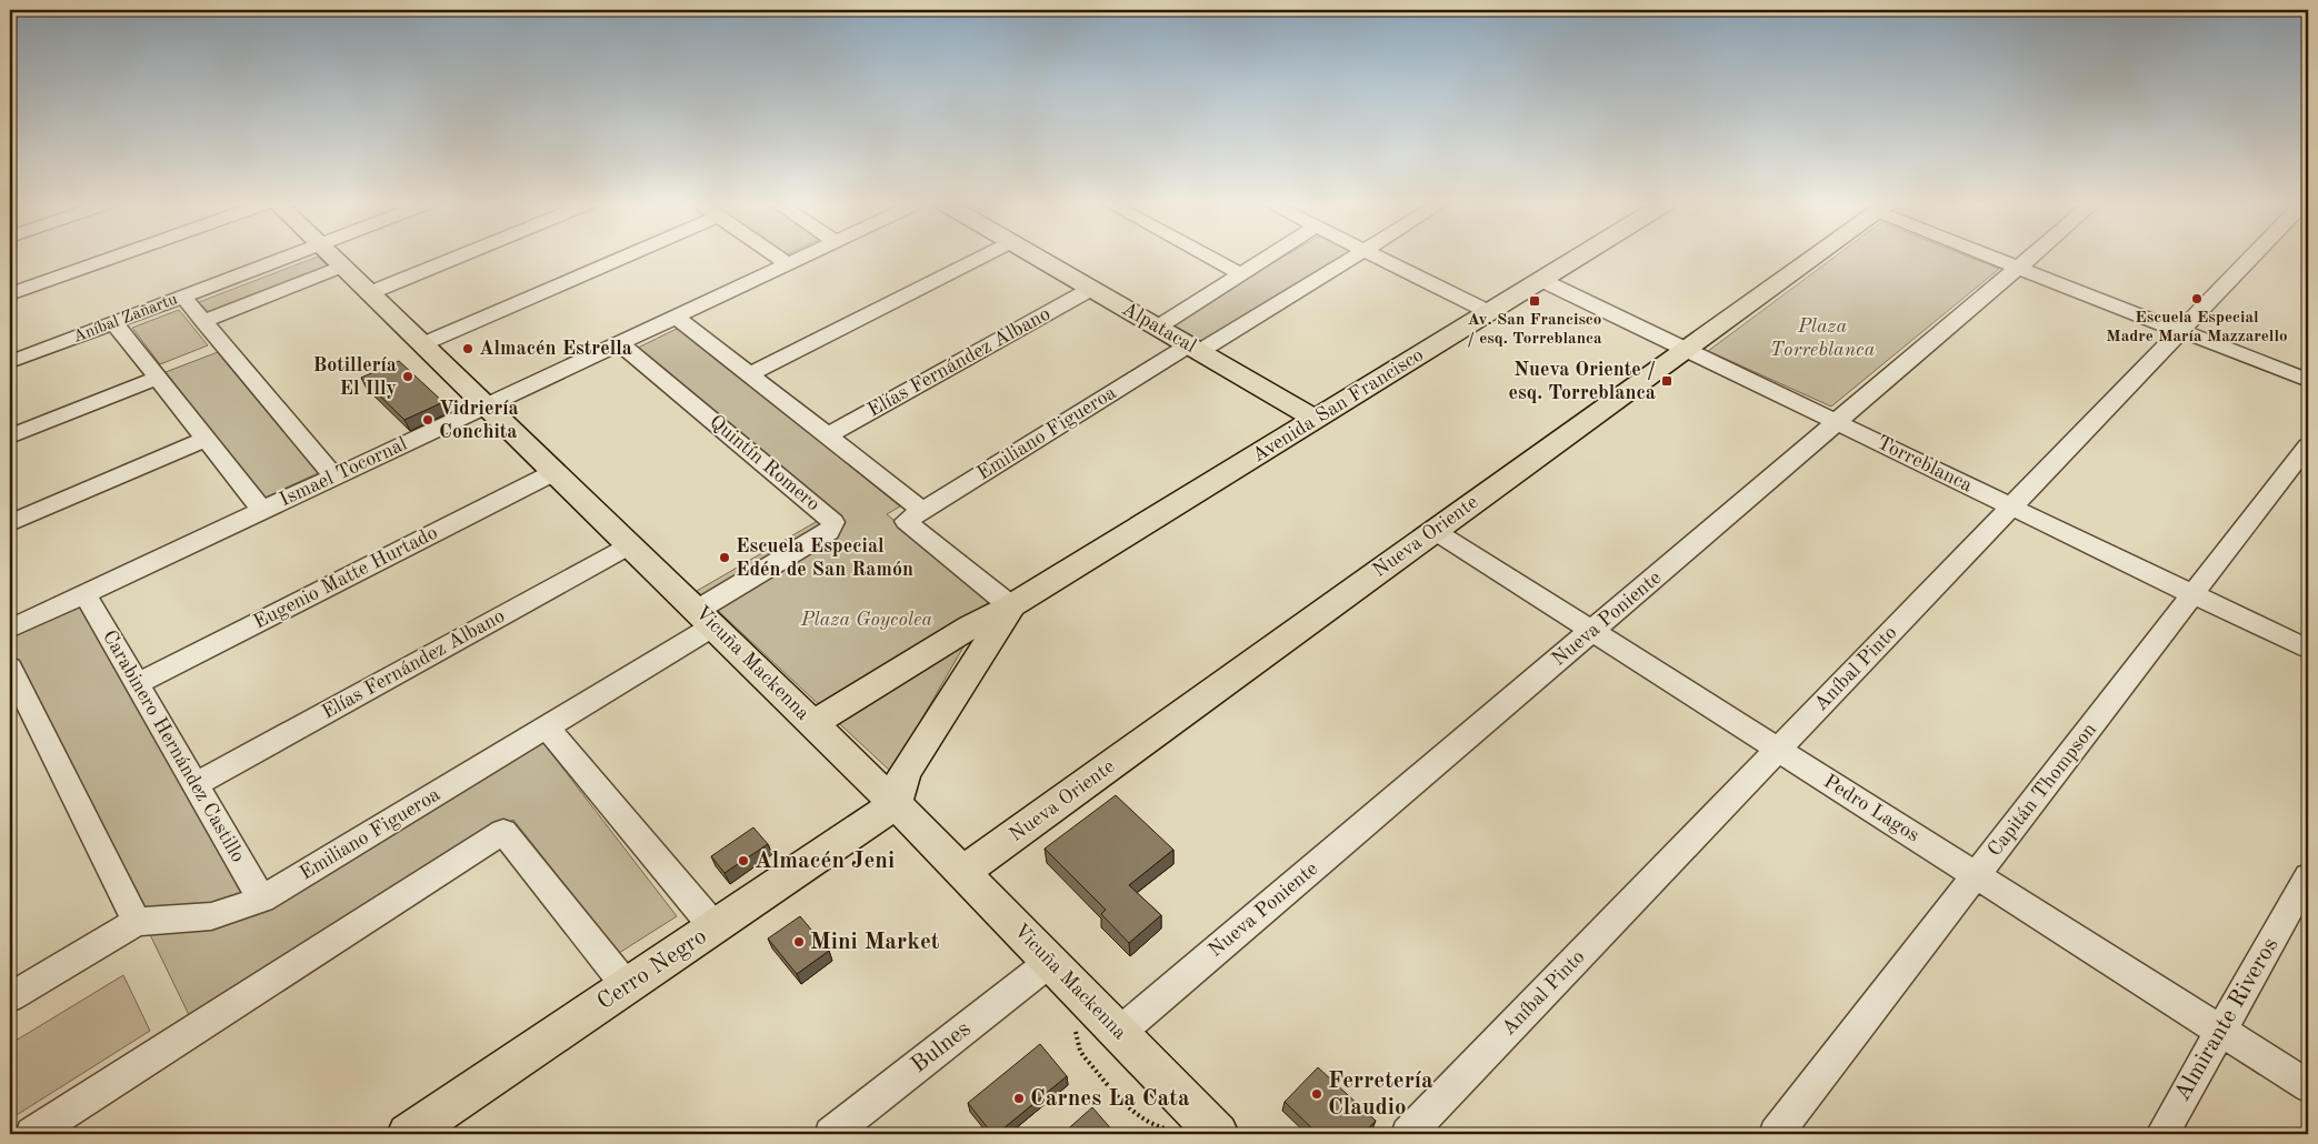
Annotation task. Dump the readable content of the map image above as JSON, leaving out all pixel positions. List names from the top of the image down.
{
  "streets": {
    "main road": [
      "Alpatacal",
      "Avenida San Francisco",
      "Nueva Oriente",
      "Vicuña Mackenna",
      "Cerro Negro"
    ],
    "street": [
      "Aníbal Zañartu",
      "Elías Fernández Albano",
      "Emiliano Figueroa",
      "Quintín Romero",
      "Torreblanca",
      "Ismael Tocornal",
      "Eugenio Matte Hurtado",
      "Nueva Poniente",
      "Aníbal Pinto",
      "Carabinero Hernández Castillo",
      "Capitán Thompson",
      "Pedro Lagos",
      "Almirante Riveros",
      "Bulnes"
    ]
  },
  "crossings": [
    ["Aníbal Zañartu", "Vicuña Mackenna"],
    ["Alpatacal", "Elías Fernández Albano"],
    ["Alpatacal", "Avenida San Francisco"],
    ["Alpatacal", "Emiliano Figueroa"],
    ["Elías Fernández Albano", "Vicuña Mackenna"],
    ["Elías Fernández Albano", "Carabinero Hernández Castillo"],
    ["Avenida San Francisco", "Torreblanca"],
    ["Avenida San Francisco", "Vicuña Mackenna"],
    ["Avenida San Francisco", "Cerro Negro"],
    ["Emiliano Figueroa", "Quintín Romero"],
    ["Emiliano Figueroa", "Vicuña Mackenna"],
    ["Emiliano Figueroa", "Carabinero Hernández Castillo"],
    ["Quintín Romero", "Ismael Tocornal"],
    ["Quintín Romero", "Vicuña Mackenna"],
    ["Torreblanca", "Nueva Oriente"],
    ["Torreblanca", "Nueva Poniente"],
    ["Torreblanca", "Aníbal Pinto"],
    ["Torreblanca", "Capitán Thompson"],
    ["Ismael Tocornal", "Vicuña Mackenna"],
    ["Ismael Tocornal", "Carabinero Hernández Castillo"],
    ["Nueva Oriente", "Vicuña Mackenna"],
    ["Nueva Oriente", "Pedro Lagos"],
    ["Eugenio Matte Hurtado", "Vicuña Mackenna"],
    ["Eugenio Matte Hurtado", "Carabinero Hernández Castillo"],
    ["Nueva Poniente", "Vicuña Mackenna"],
    ["Nueva Poniente", "Pedro Lagos"],
    ["Vicuña Mackenna", "Cerro Negro"],
    ["Vicuña Mackenna", "Bulnes"],
    ["Aníbal Pinto", "Pedro Lagos"],
    ["Capitán Thompson", "Pedro Lagos"],
    ["Pedro Lagos", "Almirante Riveros"]
  ],
  "parks": ["Plaza Torreblanca", "Plaza Goycolea"],
  "places": {
    "other": [
      "Escuela Especial Madre María Mazzarello",
      "Almacén Estrella",
      "Botillería El Illy",
      "Vidriería Conchita",
      "Escuela Especial Edén de San Ramón",
      "Almacén Jeni",
      "Mini Market",
      "Ferretería Claudio",
      "Carnes La Cata"
    ],
    "transit": ["Av. San Francisco / esq. Torreblanca", "Nueva Oriente / esq. Torreblanca"]
  }
}
